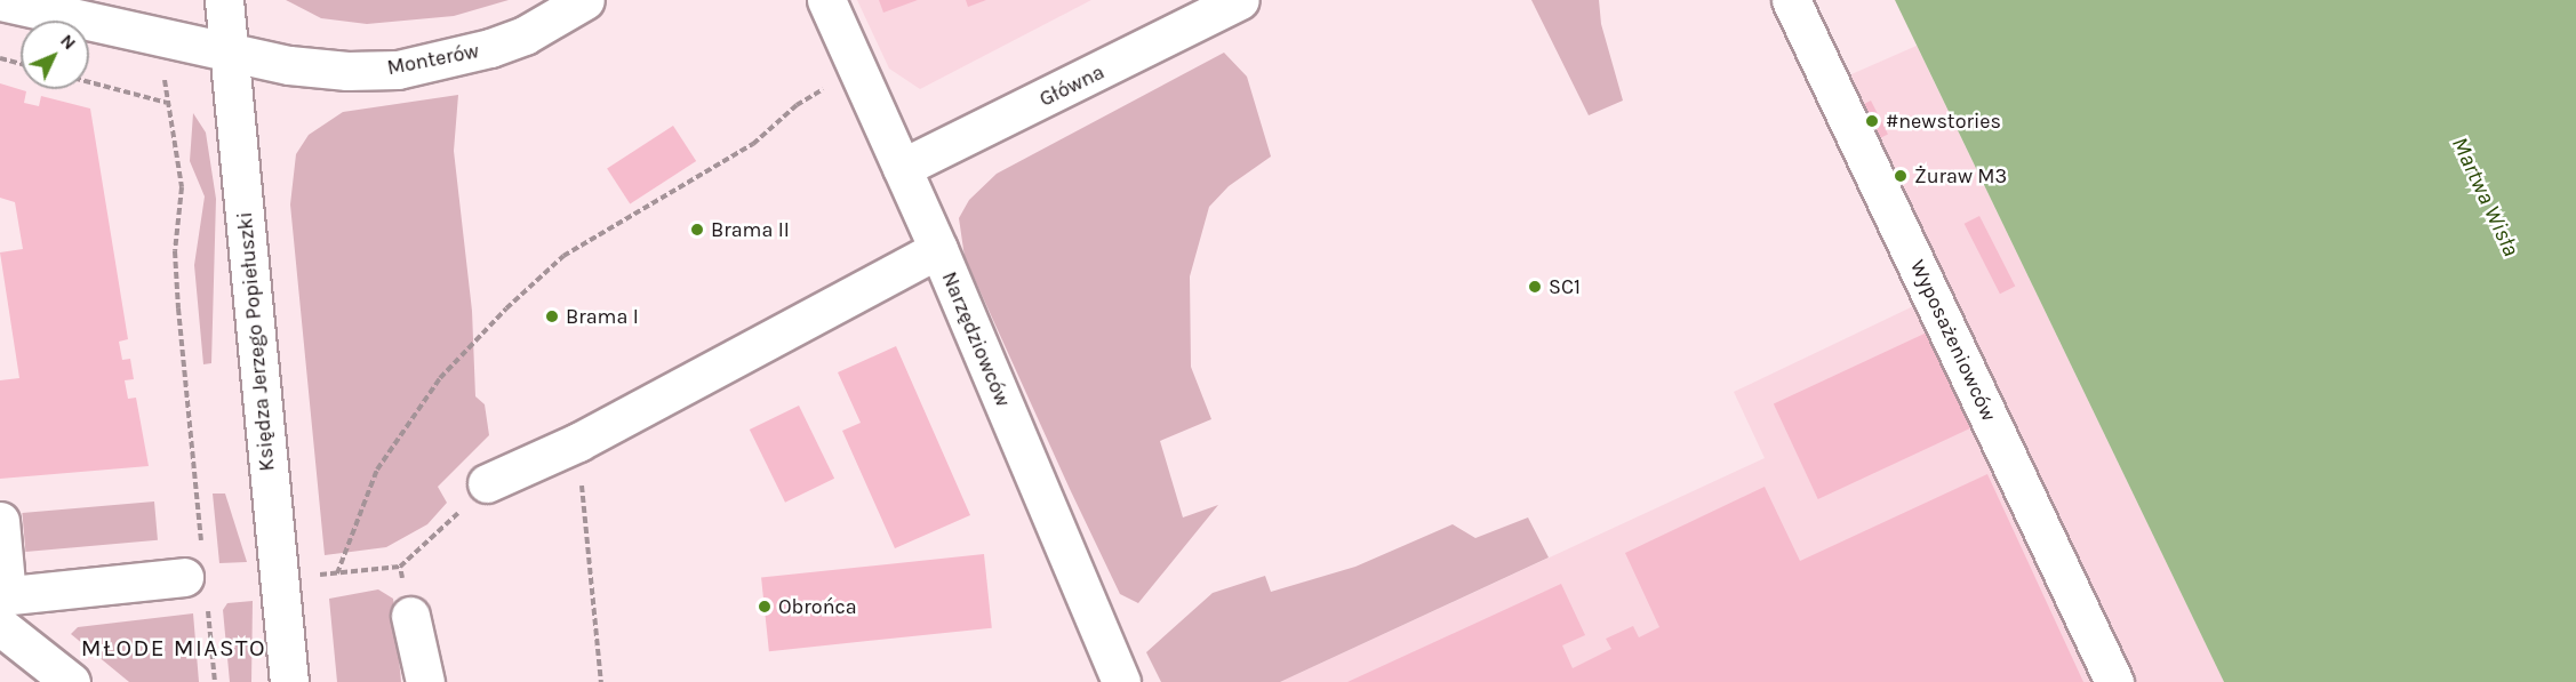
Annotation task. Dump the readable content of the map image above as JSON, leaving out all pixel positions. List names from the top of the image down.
{
  "streets": {
    "street": [
      "Monterów",
      "Główna",
      "Narzędziowców",
      "Wyposażeniowców",
      "Księdza Jerzego Popiełuszki"
    ]
  },
  "crossings": [
    ["Monterów", "Księdza Jerzego Popiełuszki"],
    ["Główna", "Narzędziowców"]
  ],
  "districts": ["MŁODE MIASTO"],
  "water": ["Martwa Wisła"],
  "places": [
    "#newstories",
    "Żuraw M3",
    "Brama II",
    "SC1",
    "Brama I",
    "Obrońca"
  ],
  "north": "top right"
}
